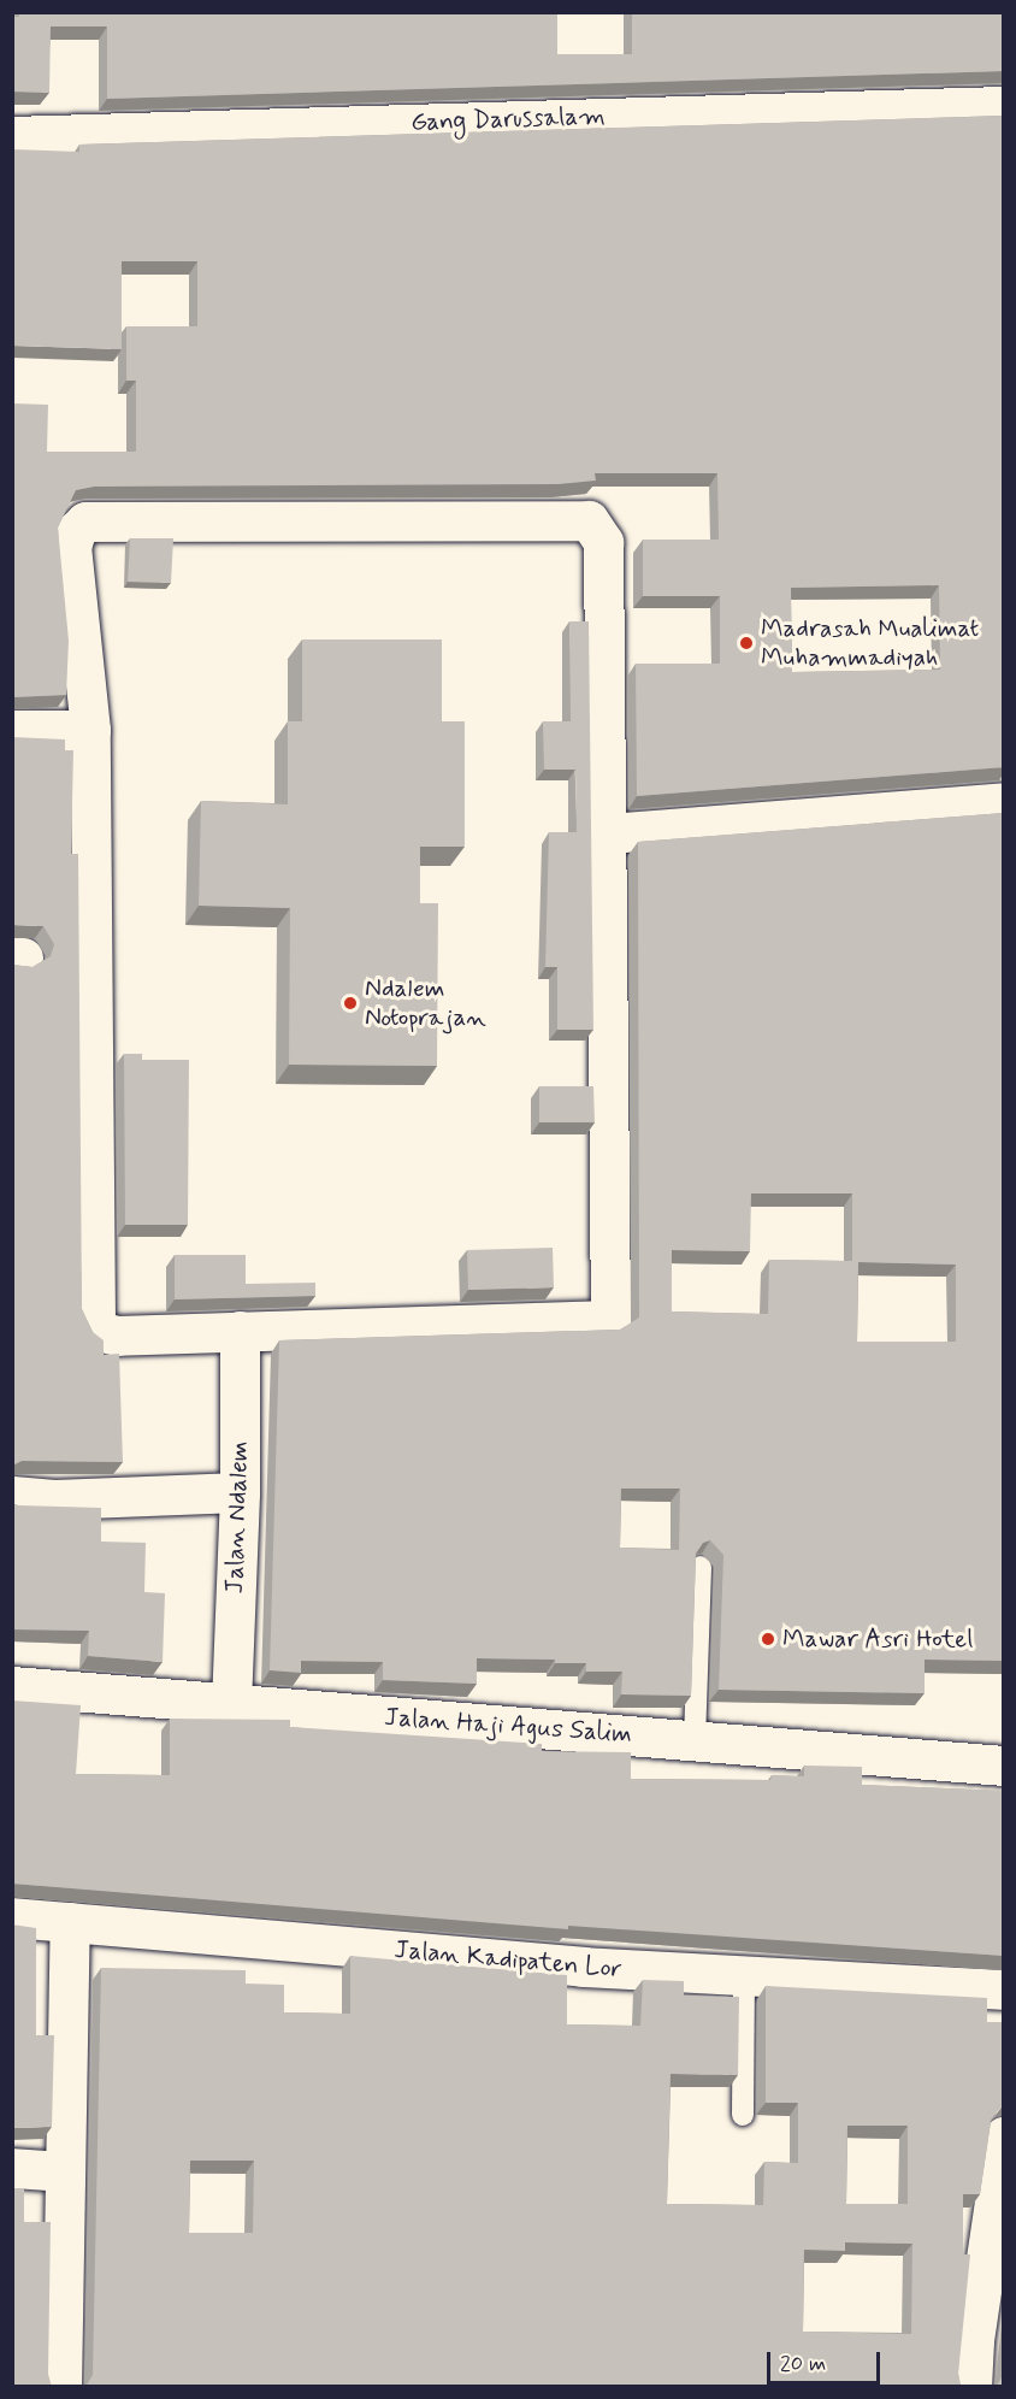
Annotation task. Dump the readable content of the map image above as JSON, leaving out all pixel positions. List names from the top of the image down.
{
  "streets": {
    "street": [
      "Gang Darussalam",
      "Jalan Ndalem",
      "Jalan Haji Agus Salim",
      "Jalan Kadipaten Lor"
    ]
  },
  "crossings": [
    ["Jalan Ndalem", "Jalan Haji Agus Salim"]
  ],
  "places": ["Madrasah Mualimat Muhammadiyah", "Ndalem Notoprajan", "Mawar Asri Hotel"],
  "scale_bar": "20 m"
}
